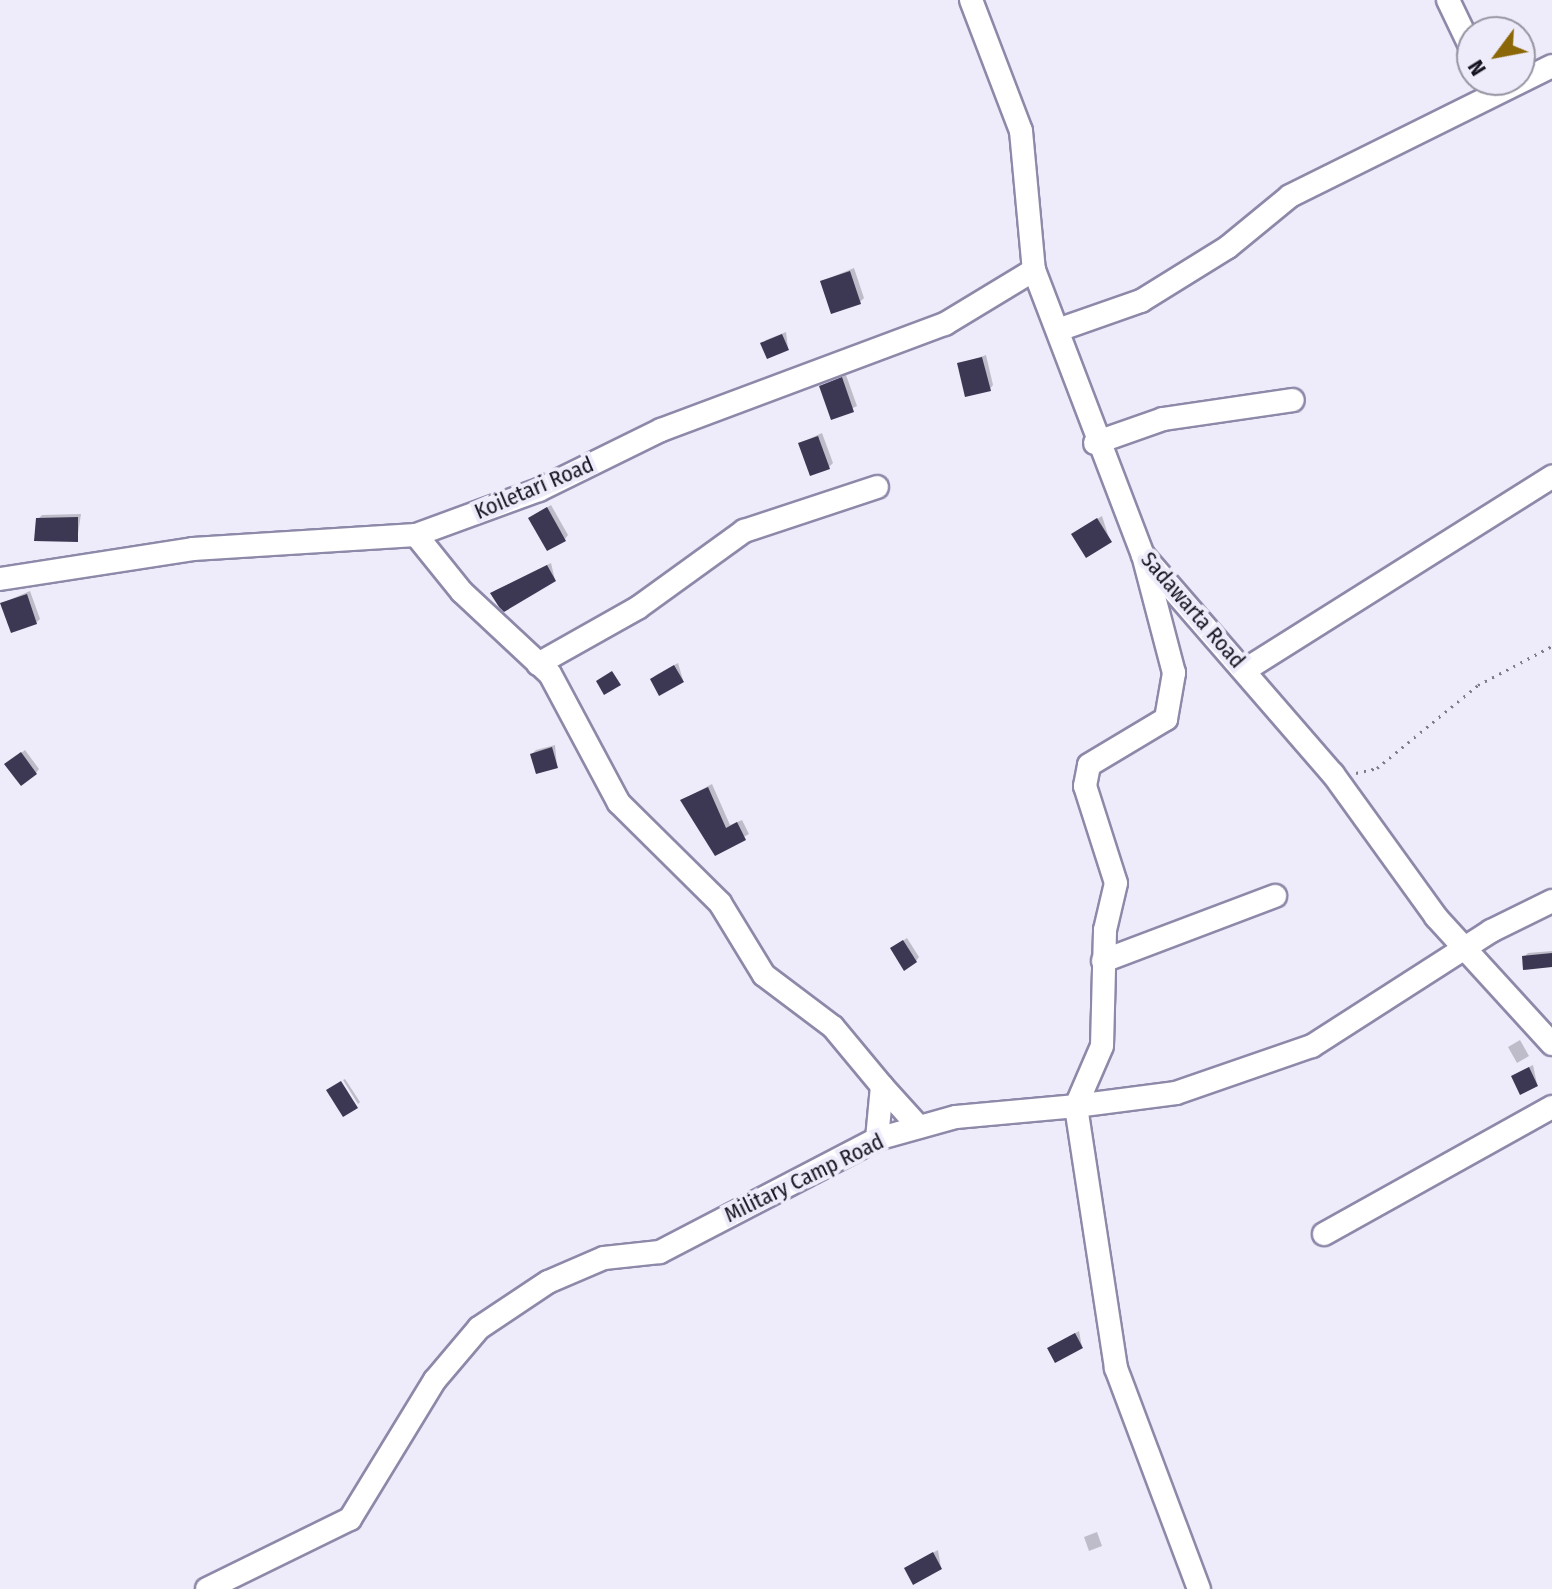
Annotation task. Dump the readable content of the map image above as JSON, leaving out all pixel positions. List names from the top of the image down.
{
  "streets": {
    "street": ["Koiletari Road", "Sadawarta Road", "Military Camp Road"]
  },
  "crossings": [
    ["Koiletari Road", "Sadawarta Road"],
    ["Sadawarta Road", "Military Camp Road"]
  ],
  "north": "bottom left"
}
